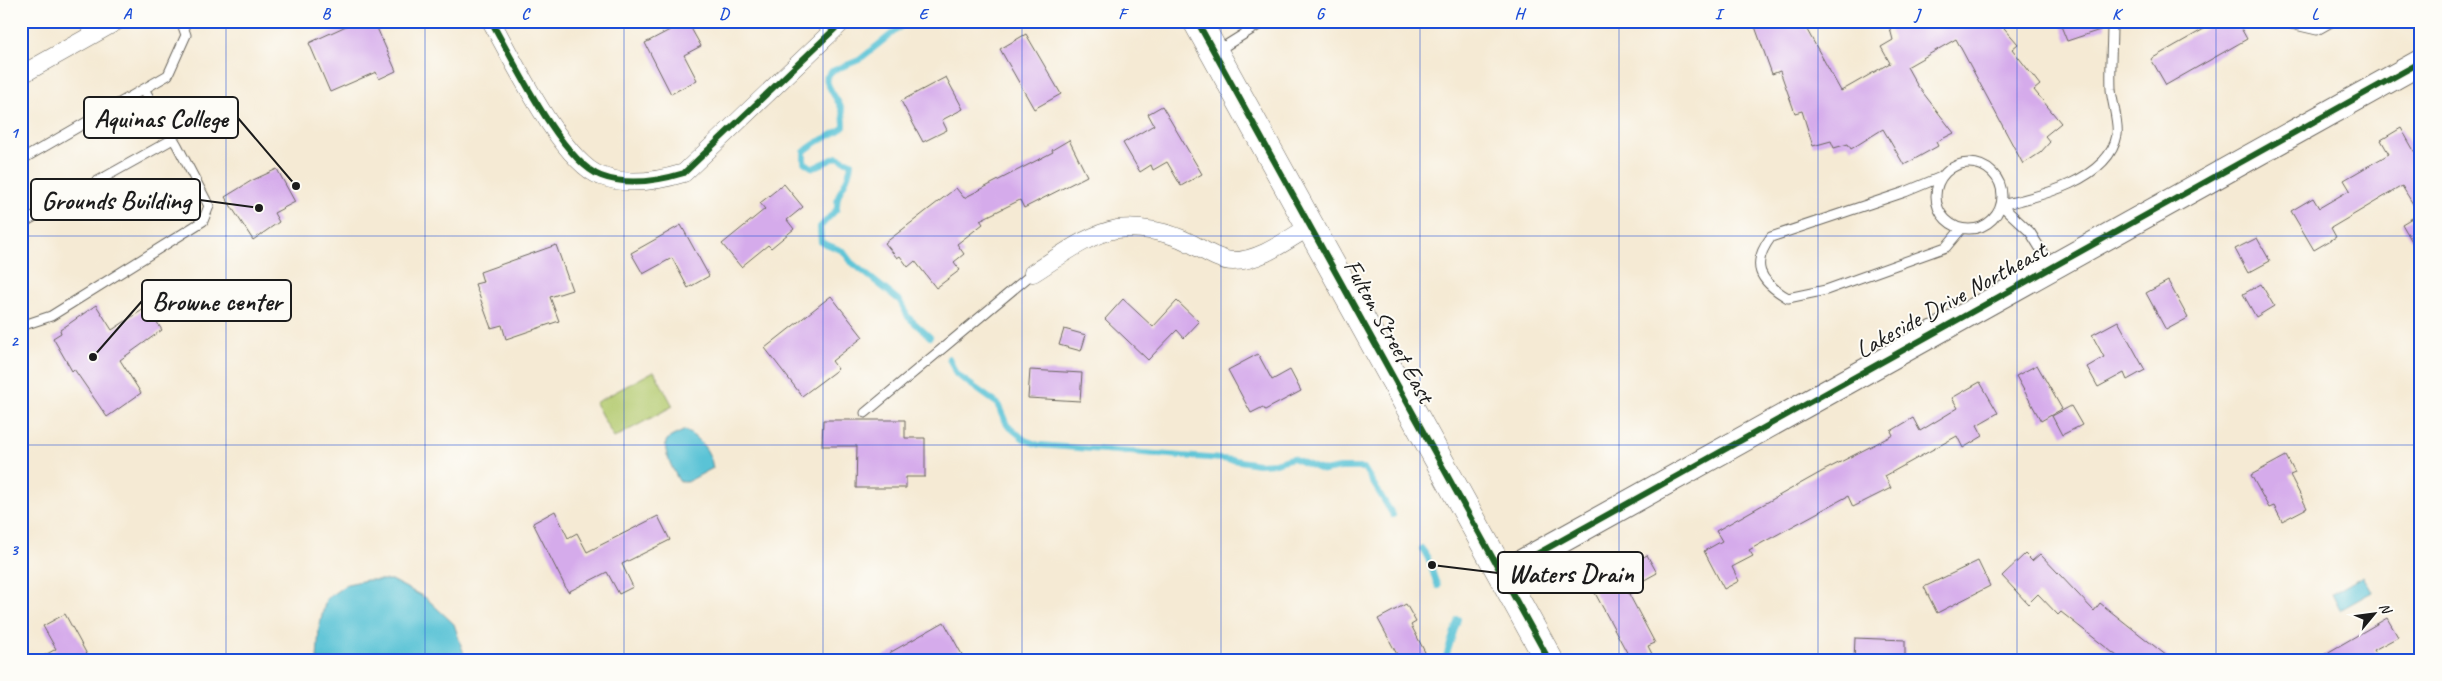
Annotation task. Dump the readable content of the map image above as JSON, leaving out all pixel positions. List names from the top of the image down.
{
  "streets": {
    "main road": ["Fulton Street East"],
    "street": ["Lakeside Drive Northeast"]
  },
  "crossings": [
    ["Lakeside Drive Northeast", "Fulton Street East"]
  ],
  "places": [
    "Aquinas College",
    "Grounds Building",
    "Browne center",
    "Waters Drain"
  ],
  "north": "top right",
  "grid": {
    "columns": [
      "A",
      "B",
      "C",
      "D",
      "E",
      "F",
      "G",
      "H",
      "I",
      "J",
      "K",
      "L"
    ],
    "rows": ["1", "2", "3"]
  }
}
